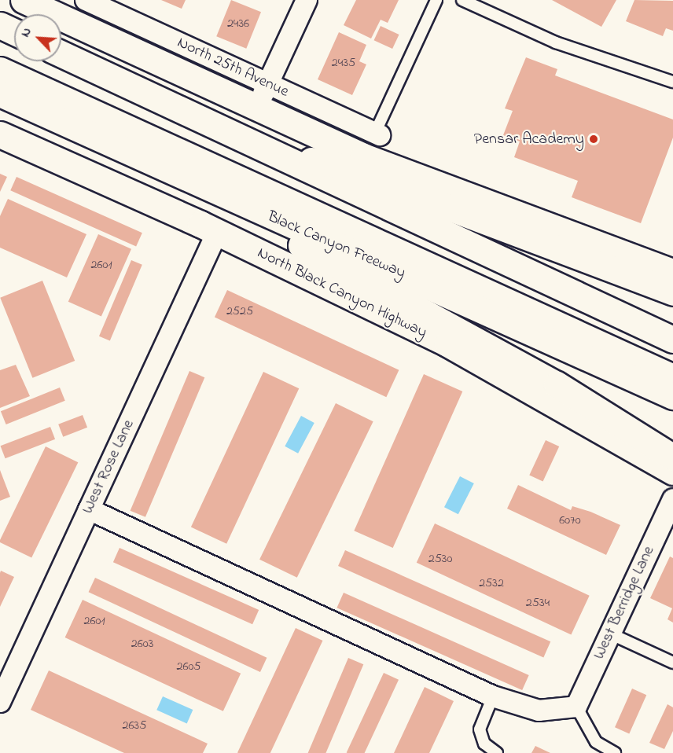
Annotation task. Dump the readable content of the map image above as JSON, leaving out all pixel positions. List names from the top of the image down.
{
  "streets": {
    "main road": ["Black Canyon Freeway", "North Black Canyon Highway"],
    "street": ["North 25th Avenue", "West Rose Lane", "West Berridge Lane"]
  },
  "crossings": [
    ["North Black Canyon Highway", "West Rose Lane"]
  ],
  "places": ["Pensar Academy"],
  "house_numbers": [
    "2436",
    "2435",
    "2601",
    "2525",
    "6070",
    "2530",
    "2532",
    "2534",
    "2601",
    "2603",
    "2605",
    "2635"
  ],
  "north": "top left"
}
